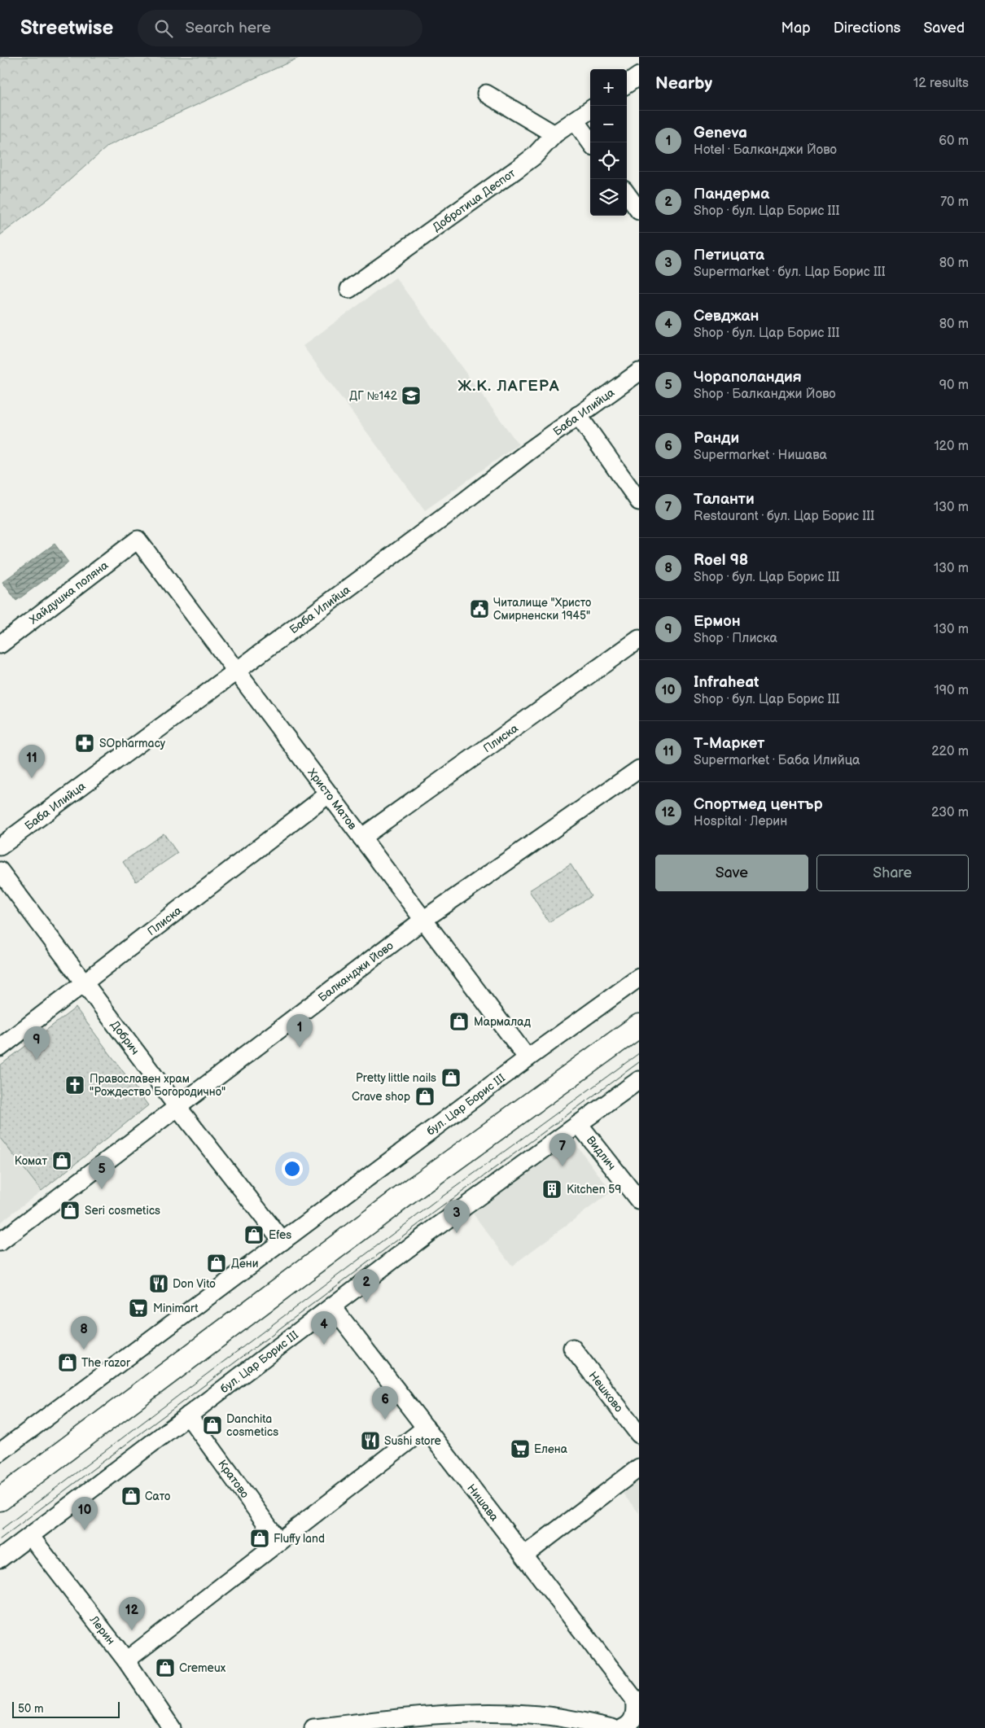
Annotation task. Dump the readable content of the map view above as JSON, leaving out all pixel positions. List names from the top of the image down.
{
  "streets": {
    "street": [
      "Добротица Деспот",
      "Баба Илийца",
      "Хайдушка поляна",
      "Плиска",
      "Христо Матов",
      "Балканджи Йово",
      "Добрич",
      "бул. Цар Борис III",
      "Видлич",
      "Нешково",
      "Кратово",
      "Нишава",
      "Лерин"
    ]
  },
  "crossings": [
    ["Баба Илийца", "Христо Матов"],
    ["Хайдушка поляна", "Христо Матов"],
    ["Плиска", "Христо Матов"],
    ["Плиска", "Добрич"],
    ["Христо Матов", "Балканджи Йово"],
    ["Христо Матов", "бул. Цар Борис III"],
    ["Балканджи Йово", "Добрич"],
    ["Добрич", "бул. Цар Борис III"],
    ["бул. Цар Борис III", "Видлич"],
    ["бул. Цар Борис III", "Кратово"],
    ["бул. Цар Борис III", "Нишава"],
    ["бул. Цар Борис III", "Лерин"]
  ],
  "districts": ["Ж.К. ЛАГЕРА"],
  "places": {
    "school or university": ["ДГ №142"],
    "public building": ["Читалище \"Христо Смирненски 1945\""],
    "pharmacy": ["SOpharmacy"],
    "shop": [
      "Мармалад",
      "Pretty little nails",
      "Crave shop",
      "Комат",
      "Seri cosmetics",
      "Efes",
      "Дени",
      "The razor",
      "Danchita cosmetics",
      "Сато",
      "Fluffy land",
      "Cremeux"
    ],
    "church": ["Православен храм \"Рождество Богородично\""],
    "building": ["Kitchen 59"],
    "restaurant": ["Don Vito", "Sushi store"],
    "supermarket": ["Minimart", "Елена"]
  },
  "scale_bar": "50 m",
  "page": {
    "header": "Streetwise",
    "search": "Search here",
    "nav": ["Map", "Directions", "Saved"],
    "heading": ["Nearby", "12 results"],
    "map_buttons": ["+", "−"],
    "list": [
      {
        "mark": "1",
        "name": "Geneva",
        "note": "Hotel · Балканджи Йово",
        "value": "60 m"
      },
      {
        "mark": "2",
        "name": "Пандерма",
        "note": "Shop · бул. Цар Борис III",
        "value": "70 m"
      },
      {
        "mark": "3",
        "name": "Петицата",
        "note": "Supermarket · бул. Цар Борис III",
        "value": "80 m"
      },
      {
        "mark": "4",
        "name": "Севджан",
        "note": "Shop · бул. Цар Борис III",
        "value": "80 m"
      },
      {
        "mark": "5",
        "name": "Чораполандия",
        "note": "Shop · Балканджи Йово",
        "value": "90 m"
      },
      {
        "mark": "6",
        "name": "Ранди",
        "note": "Supermarket · Нишава",
        "value": "120 m"
      },
      {
        "mark": "7",
        "name": "Таланти",
        "note": "Restaurant · бул. Цар Борис III",
        "value": "130 m"
      },
      {
        "mark": "8",
        "name": "Roel 98",
        "note": "Shop · бул. Цар Борис III",
        "value": "130 m"
      },
      {
        "mark": "9",
        "name": "Ермон",
        "note": "Shop · Плиска",
        "value": "130 m"
      },
      {
        "mark": "10",
        "name": "Infraheat",
        "note": "Shop · бул. Цар Борис III",
        "value": "190 m"
      },
      {
        "mark": "11",
        "name": "Т-Маркет",
        "note": "Supermarket · Баба Илийца",
        "value": "220 m"
      },
      {
        "mark": "12",
        "name": "Спортмед център",
        "note": "Hospital · Лерин",
        "value": "230 m"
      }
    ],
    "pins": [
      "11",
      "1",
      "9",
      "7",
      "5",
      "3",
      "2",
      "4",
      "8",
      "6",
      "10",
      "12"
    ],
    "buttons": ["Save", "Share"],
    "scale": "50 m"
  }
}
